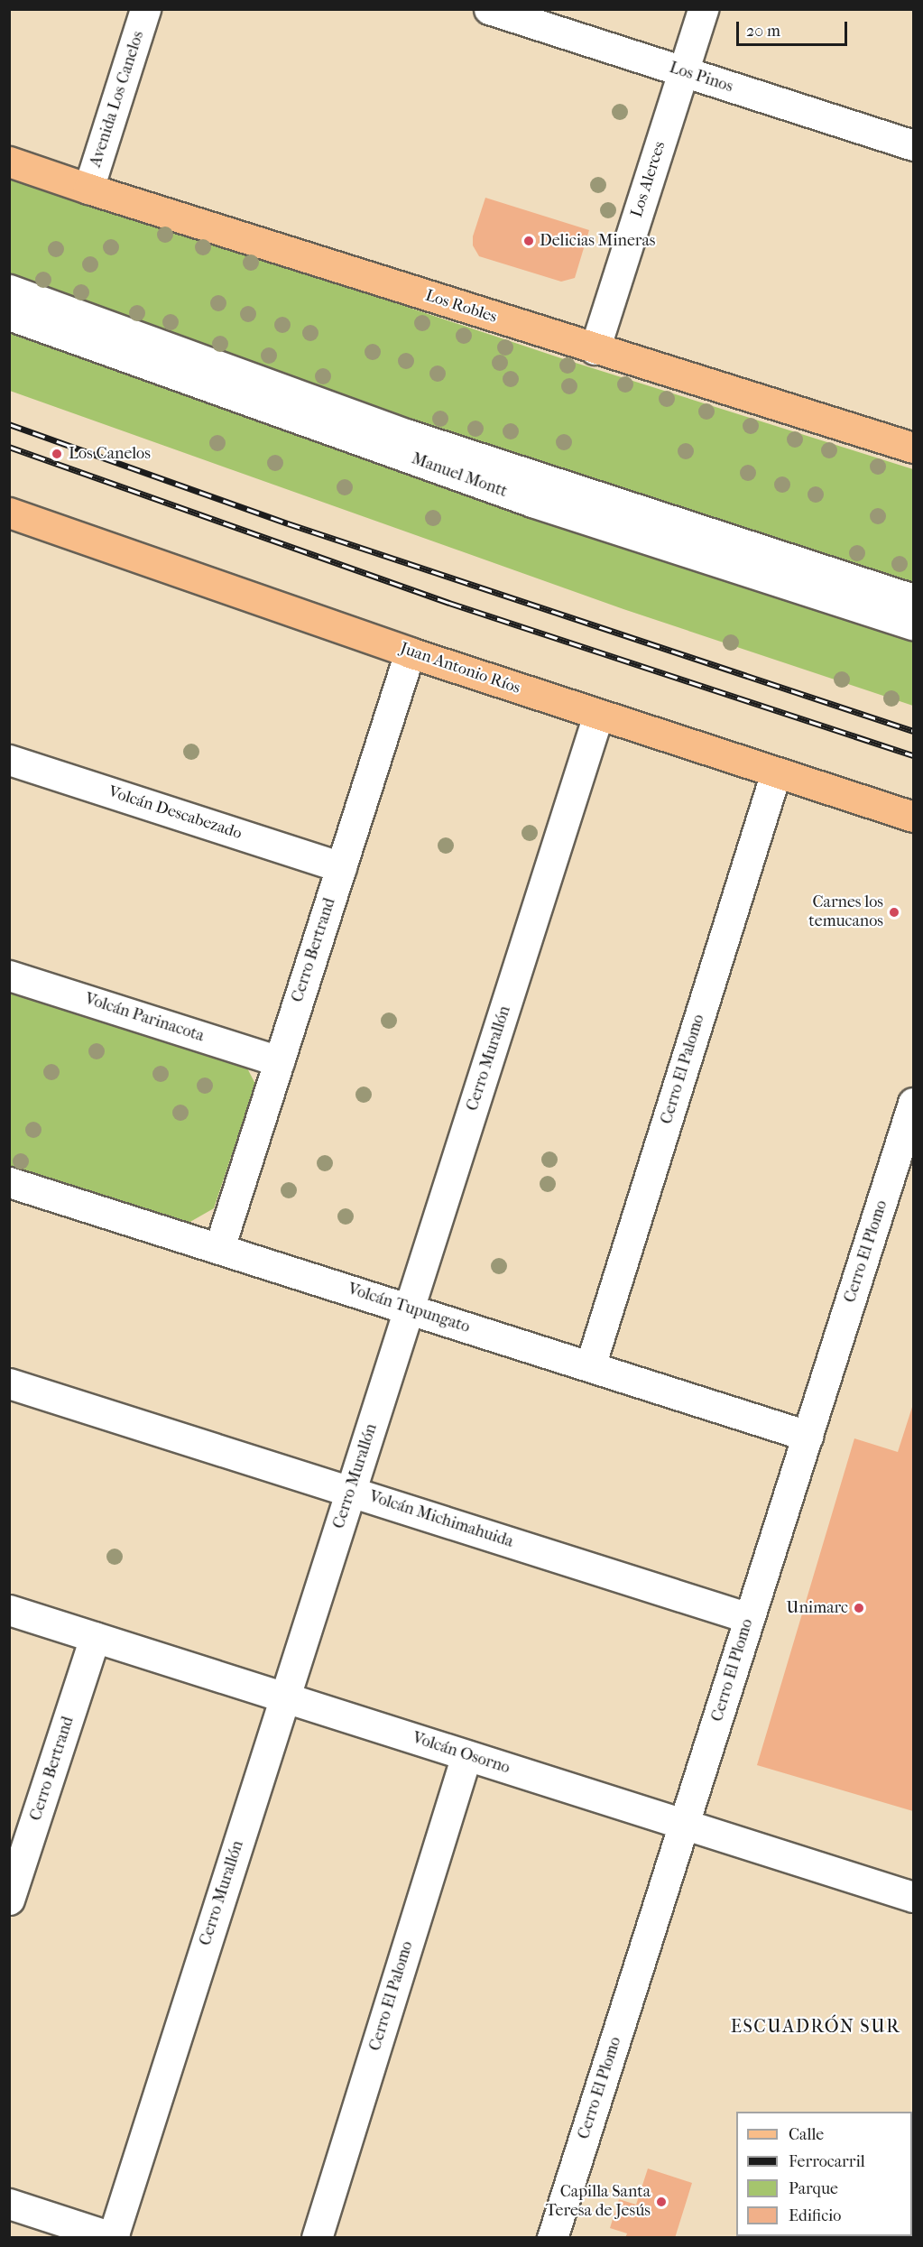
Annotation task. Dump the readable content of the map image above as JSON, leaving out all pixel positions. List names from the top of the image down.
{
  "streets": {
    "main road": ["Los Robles", "Juan Antonio Ríos"],
    "street": [
      "Los Pinos",
      "Avenida Los Canelos",
      "Los Alerces",
      "Manuel Montt",
      "Volcán Descabezado",
      "Cerro Bertrand",
      "Volcán Parinacota",
      "Cerro Murallón",
      "Cerro El Palomo",
      "Cerro El Plomo",
      "Volcán Tupungato",
      "Volcán Michimahuida",
      "Volcán Osorno"
    ]
  },
  "crossings": [
    ["Los Pinos", "Los Alerces"],
    ["Avenida Los Canelos", "Los Robles"],
    ["Los Alerces", "Los Robles"],
    ["Juan Antonio Ríos", "Cerro Bertrand"],
    ["Juan Antonio Ríos", "Cerro Murallón"],
    ["Juan Antonio Ríos", "Cerro El Palomo"],
    ["Volcán Descabezado", "Cerro Bertrand"],
    ["Cerro Bertrand", "Volcán Parinacota"],
    ["Cerro Bertrand", "Volcán Tupungato"],
    ["Cerro Bertrand", "Volcán Osorno"],
    ["Cerro Murallón", "Volcán Tupungato"],
    ["Cerro Murallón", "Volcán Michimahuida"],
    ["Cerro Murallón", "Volcán Osorno"],
    ["Cerro El Palomo", "Volcán Tupungato"],
    ["Cerro El Palomo", "Volcán Osorno"],
    ["Cerro El Plomo", "Volcán Tupungato"],
    ["Cerro El Plomo", "Volcán Michimahuida"],
    ["Cerro El Plomo", "Volcán Osorno"]
  ],
  "districts": ["ESCUADRÓN SUR"],
  "places": [
    "Delicias Mineras",
    "Los Canelos",
    "Carnes los temucanos",
    "Unimarc",
    "Capilla Santa Teresa de Jesús"
  ],
  "legend": [
    "Calle",
    "Ferrocarril",
    "Parque",
    "Edificio"
  ],
  "scale_bar": "20 m"
}
